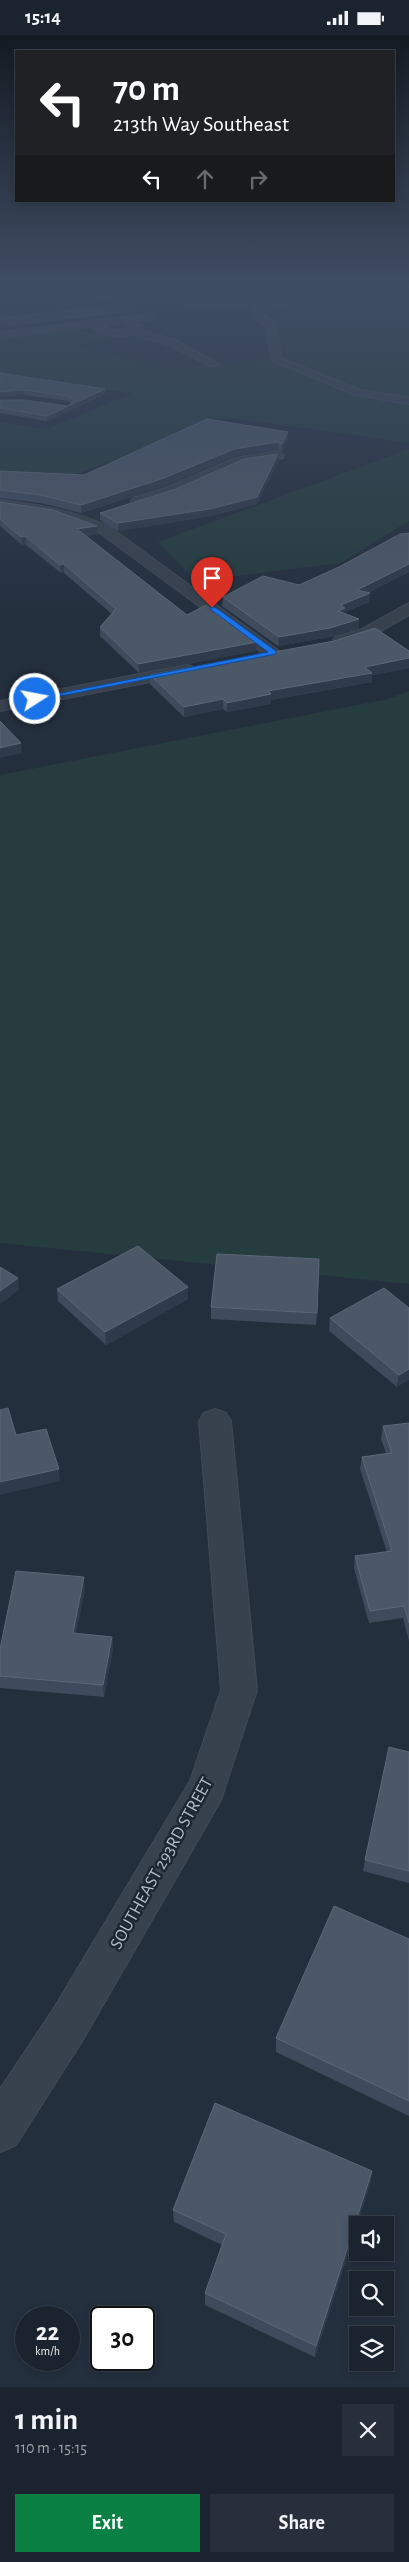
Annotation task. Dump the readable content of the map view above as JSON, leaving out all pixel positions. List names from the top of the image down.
{
  "streets": {
    "street": ["SOUTHEAST 293RD STREET"]
  },
  "page": {
    "status": "15:14",
    "turn": ["70 m", "213th Way Southeast"],
    "speed": "22 km/h",
    "limit": "30",
    "heading": ["1 min", "110 m · 15:15"],
    "buttons": ["Exit", "Share"]
  }
}
